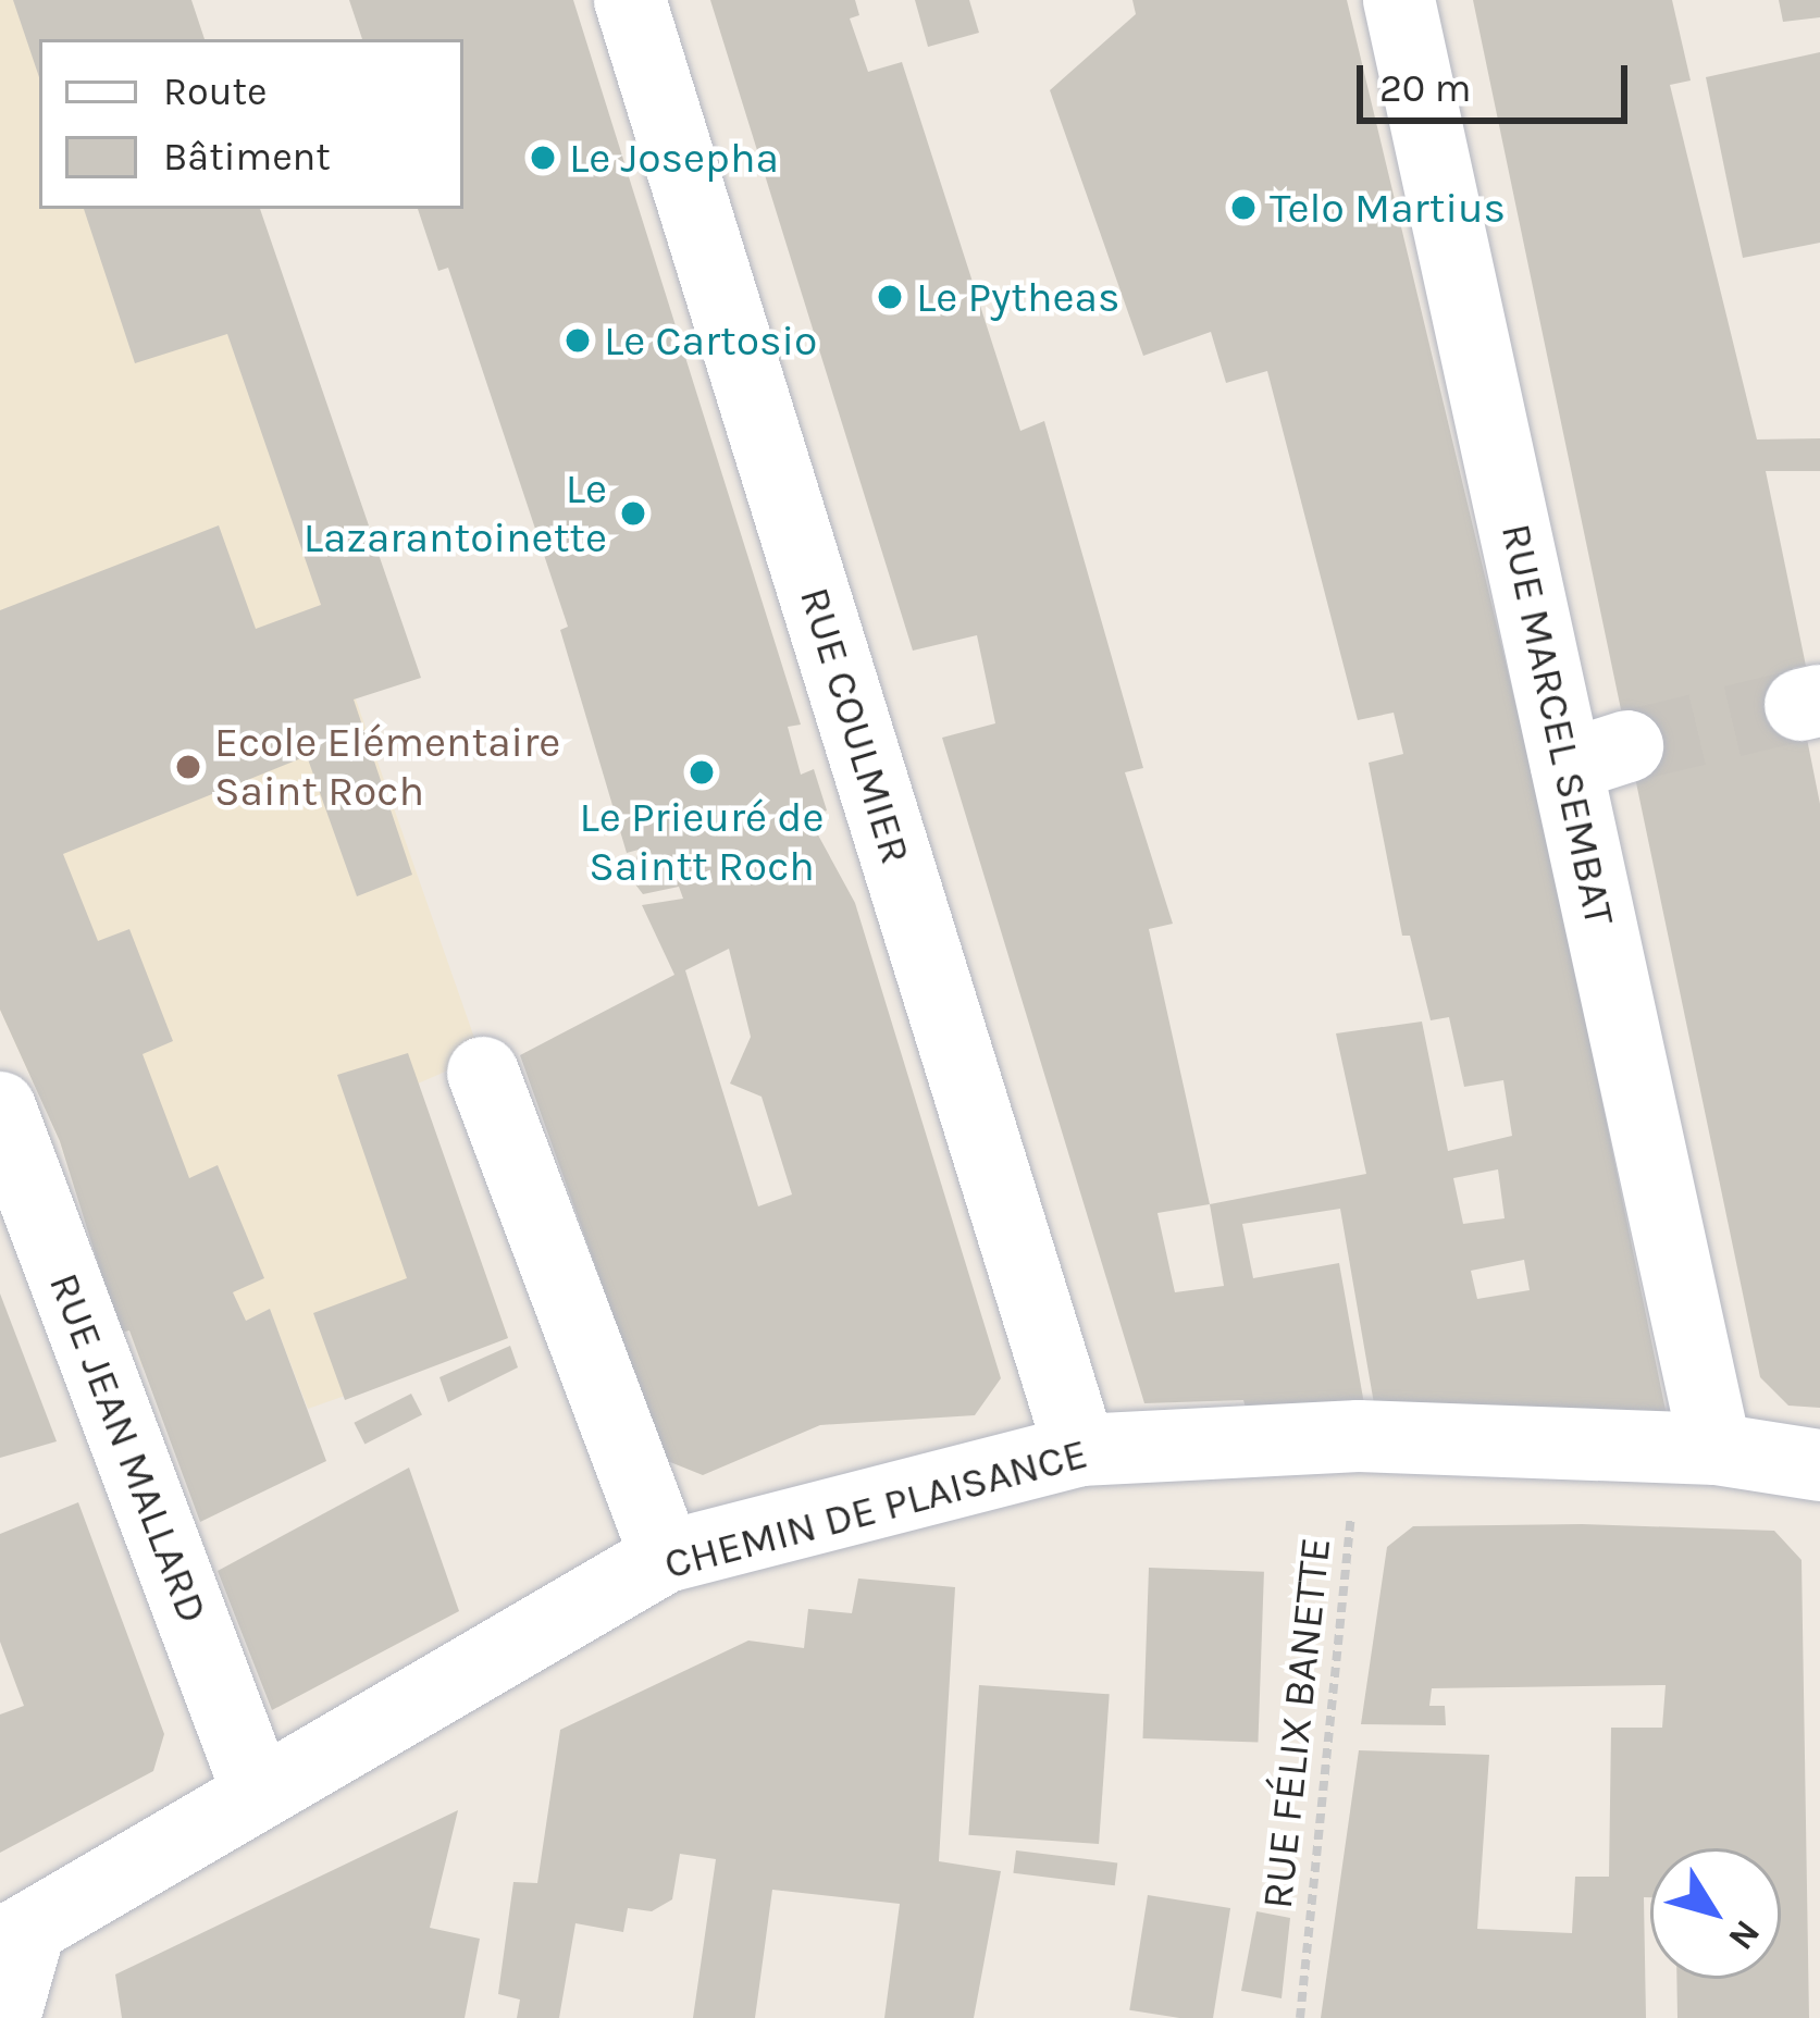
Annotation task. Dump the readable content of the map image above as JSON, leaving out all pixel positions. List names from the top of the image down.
{
  "streets": {
    "street": [
      "RUE MARCEL SEMBAT",
      "RUE COULMIER",
      "RUE JEAN MALLARD",
      "CHEMIN DE PLAISANCE"
    ],
    "path": ["RUE FÉLIX BANETTE"]
  },
  "crossings": [
    ["RUE MARCEL SEMBAT", "CHEMIN DE PLAISANCE"],
    ["RUE COULMIER", "CHEMIN DE PLAISANCE"],
    ["RUE JEAN MALLARD", "CHEMIN DE PLAISANCE"],
    ["CHEMIN DE PLAISANCE", "RUE FÉLIX BANETTE"]
  ],
  "places": [
    "Le Josepha",
    "Telo Martius",
    "Le Pytheas",
    "Le Cartosio",
    "Le Lazarantoinette",
    "Ecole Elémentaire Saint Roch",
    "Le Prieuré de Saintt Roch"
  ],
  "legend": ["Route", "Bâtiment"],
  "scale_bar": "20 m",
  "north": "bottom right"
}
